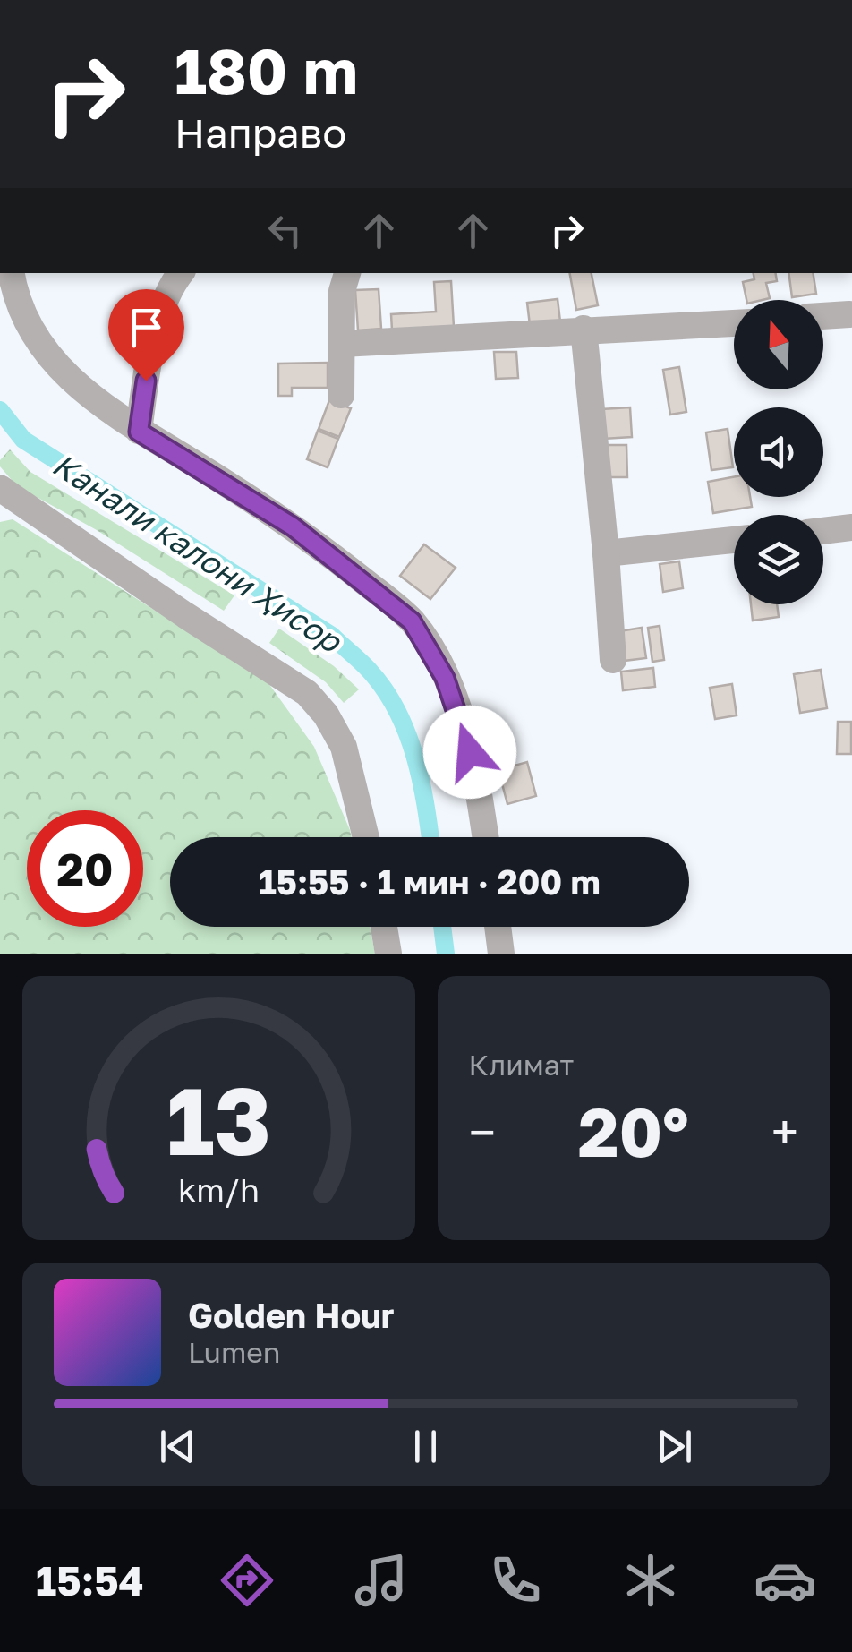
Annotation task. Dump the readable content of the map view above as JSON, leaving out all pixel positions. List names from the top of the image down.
{
  "water": ["Канали калони Ҳисор"],
  "north": "top",
  "page": {
    "turn": ["180 m", "Направо"],
    "limit": "20",
    "trip": "15:55 · 1 мин · 200 m",
    "tile": "Климат",
    "heat": ["−", "20°", "+"],
    "song": ["Golden Hour", "Lumen"],
    "tabs": "15:54",
    "gauge": ["13", "km/h"]
  }
}
